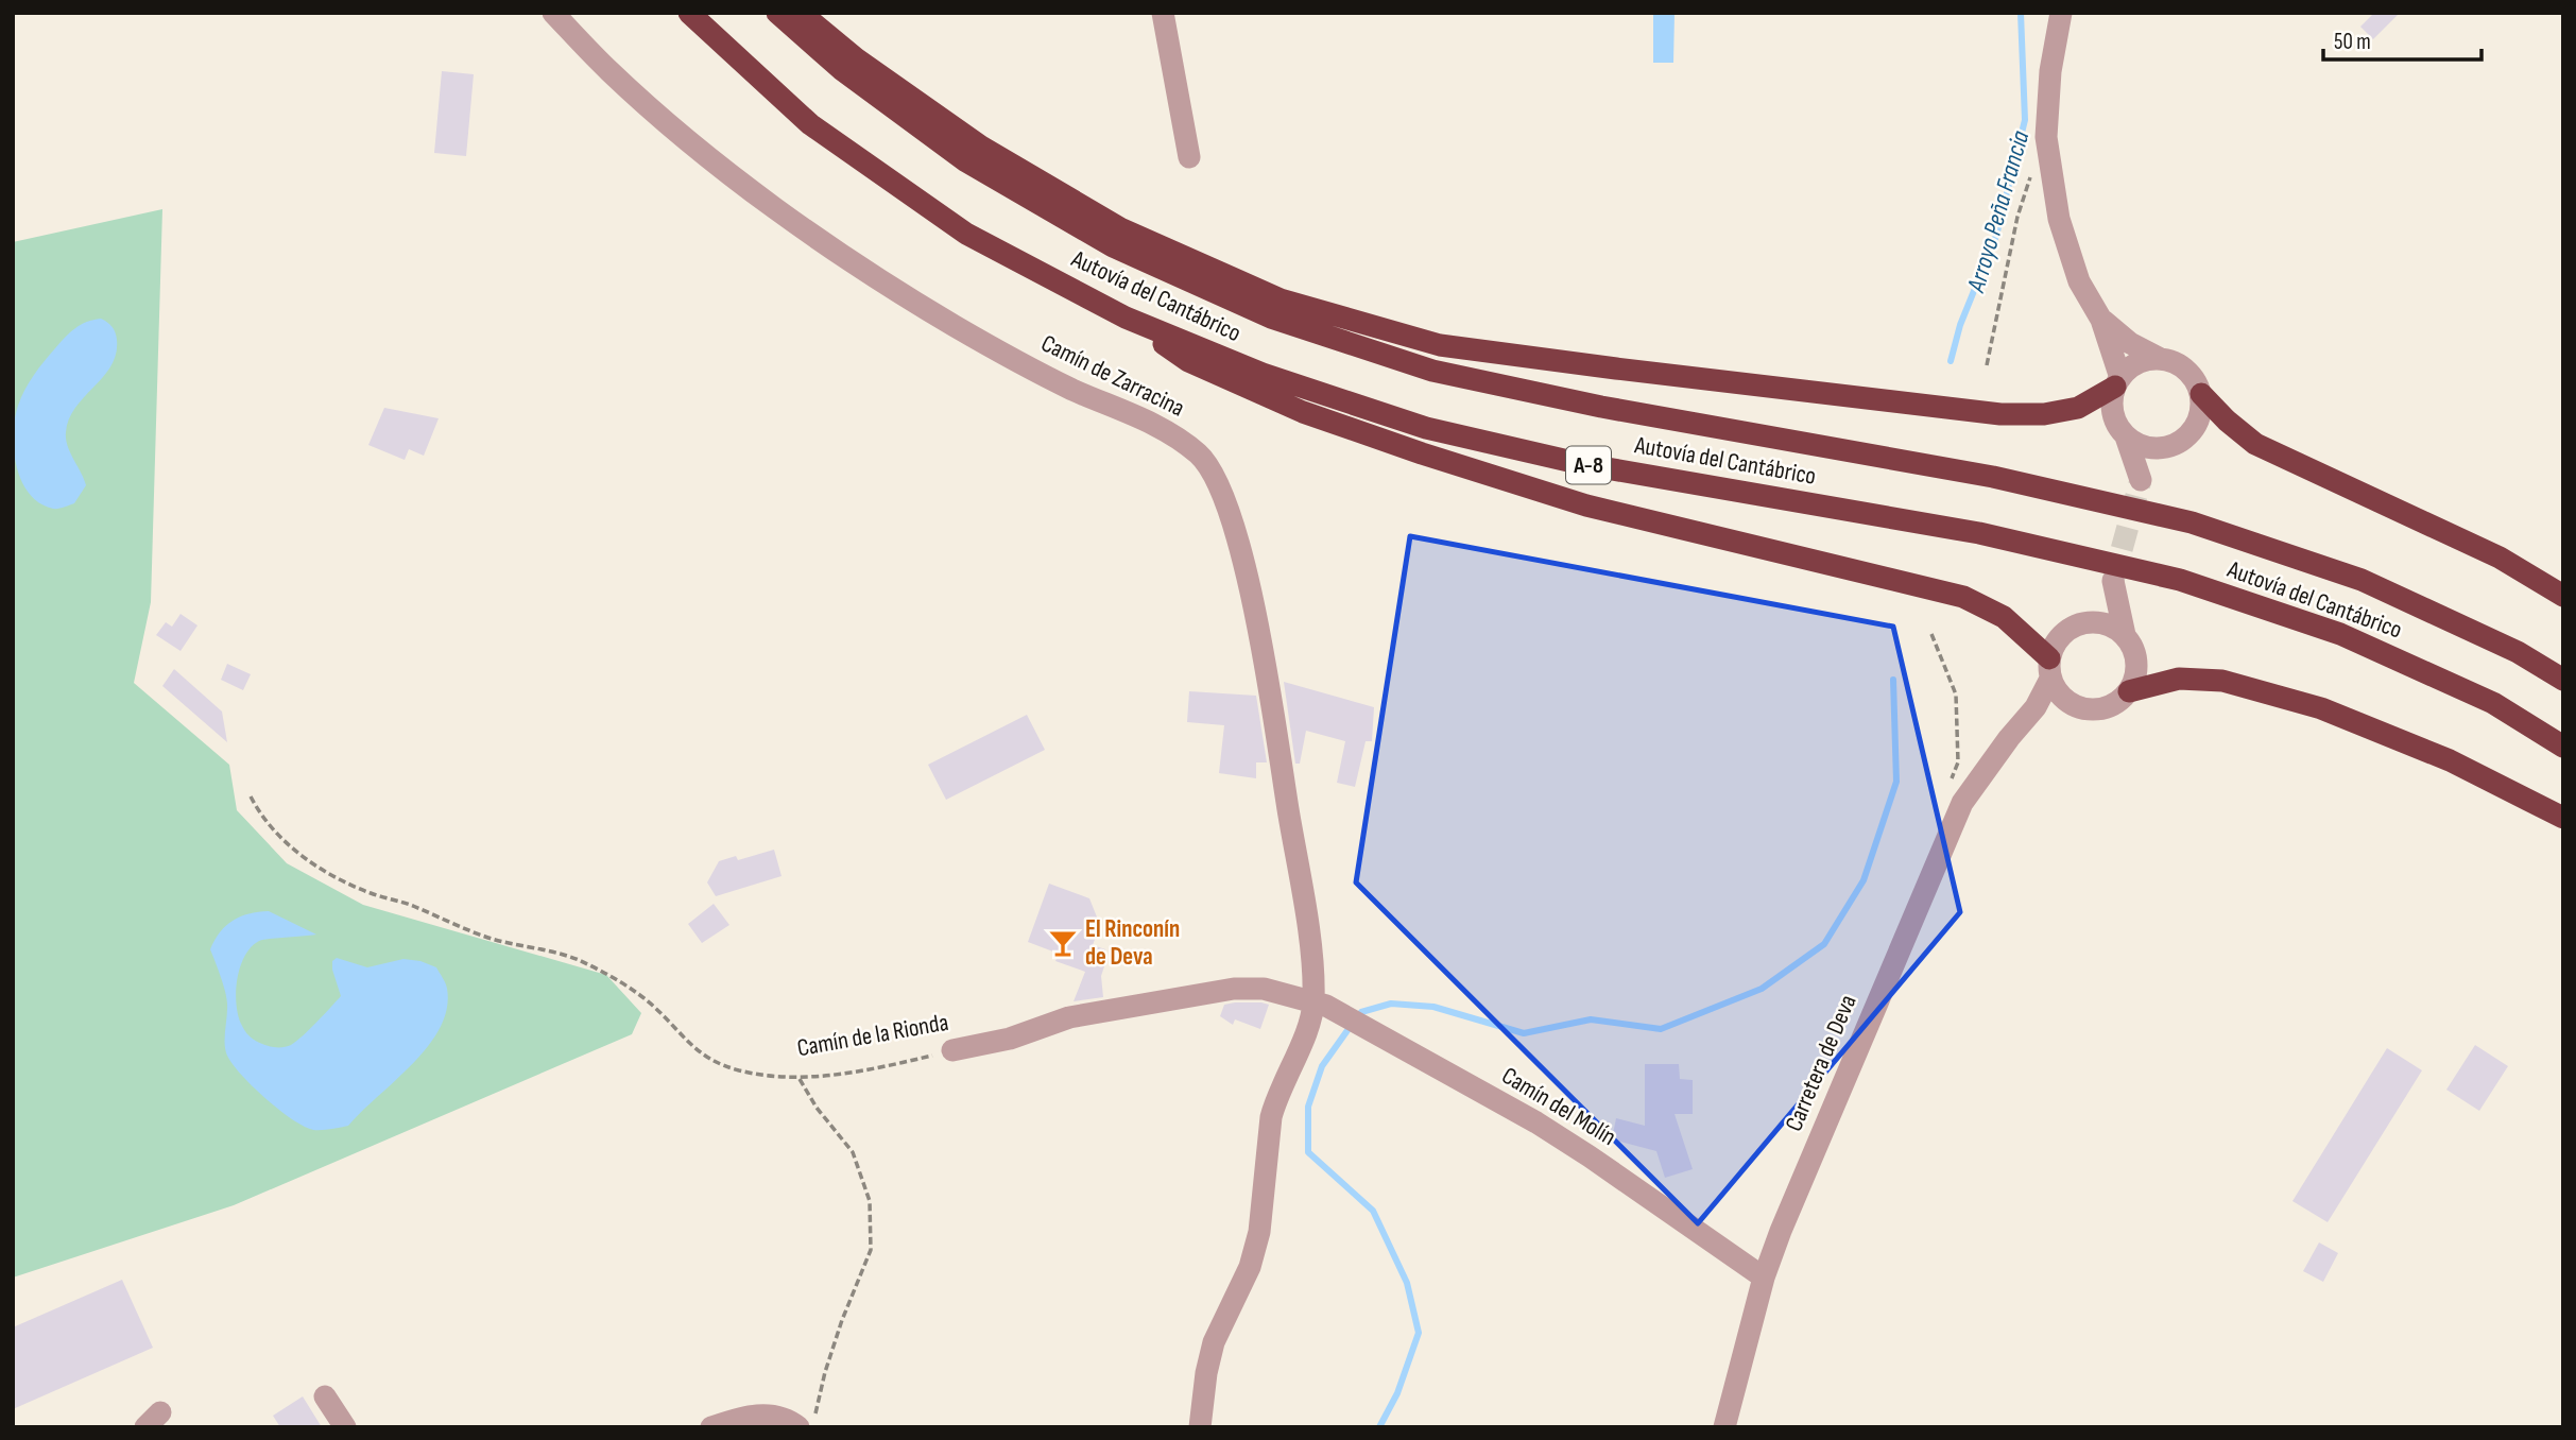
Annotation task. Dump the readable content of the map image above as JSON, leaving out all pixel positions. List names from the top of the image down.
{
  "streets": {
    "highway": ["Autovía del Cantábrico", "A-8"],
    "street": [
      "Camín de Zarracina",
      "Camín de la Rionda",
      "Carretera de Deva",
      "Camín del Molín"
    ]
  },
  "crossings": [
    ["Camín de Zarracina", "Camín de la Rionda"],
    ["Camín de Zarracina", "Camín del Molín"],
    ["Camín de la Rionda", "Camín del Molín"],
    ["Carretera de Deva", "Camín del Molín"]
  ],
  "water": ["Arroyo Peña Francia"],
  "places": {
    "bar": ["El Rinconín de Deva"]
  },
  "scale_bar": "50 m"
}
